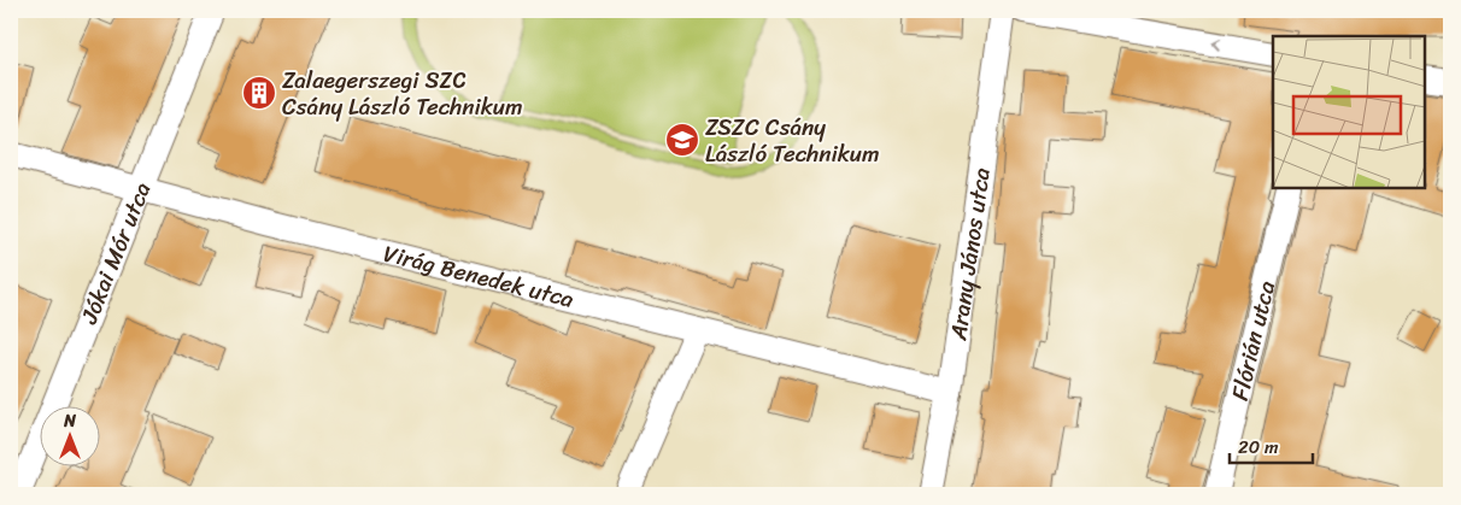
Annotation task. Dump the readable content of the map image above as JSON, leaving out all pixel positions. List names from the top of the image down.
{
  "streets": {
    "street": [
      "Jókai Mór utca",
      "Arany János utca",
      "Virág Benedek utca",
      "Flórián utca"
    ]
  },
  "crossings": [
    ["Jókai Mór utca", "Virág Benedek utca"],
    ["Arany János utca", "Virág Benedek utca"]
  ],
  "places": {
    "building": ["Zalaegerszegi SZC Csány László Technikum"],
    "school or university": ["ZSZC Csány László Technikum"]
  },
  "scale_bar": "20 m",
  "north": "top"
}
